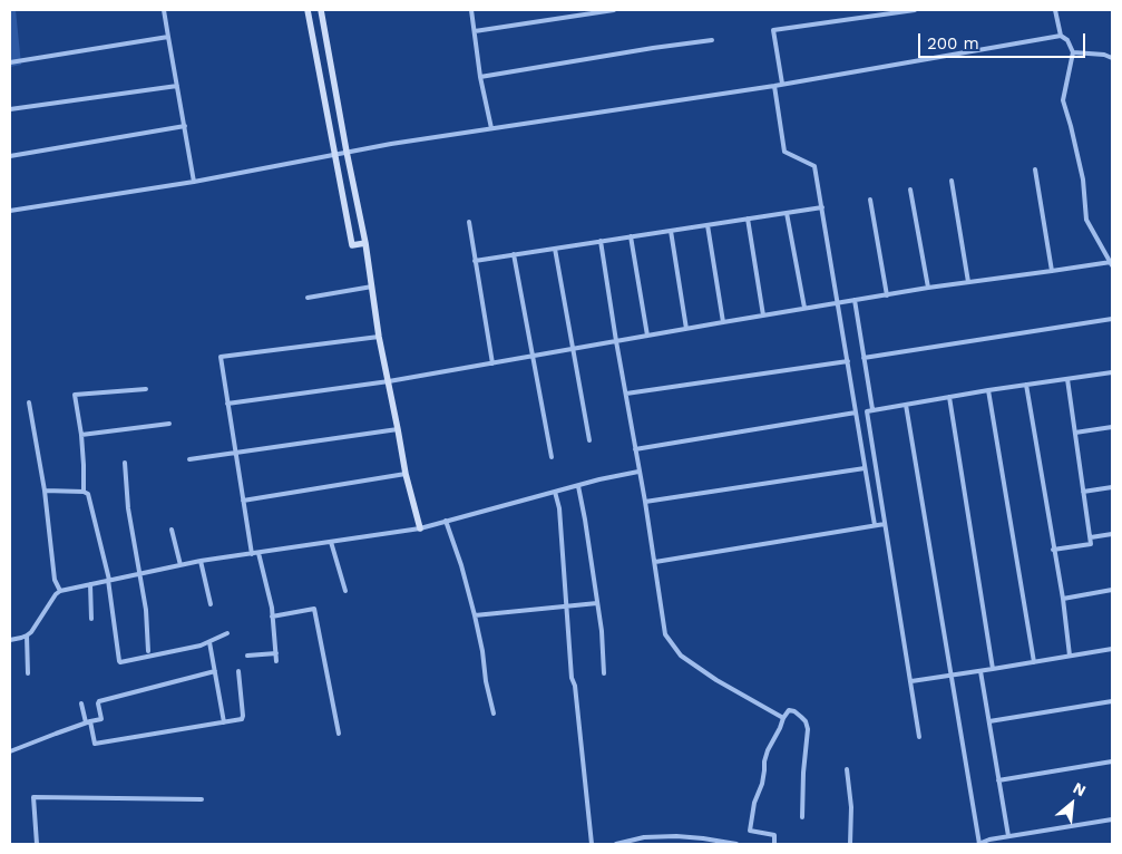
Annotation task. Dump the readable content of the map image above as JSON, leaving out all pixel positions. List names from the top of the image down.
{
  "scale_bar": "200 m",
  "north": "top right"
}
